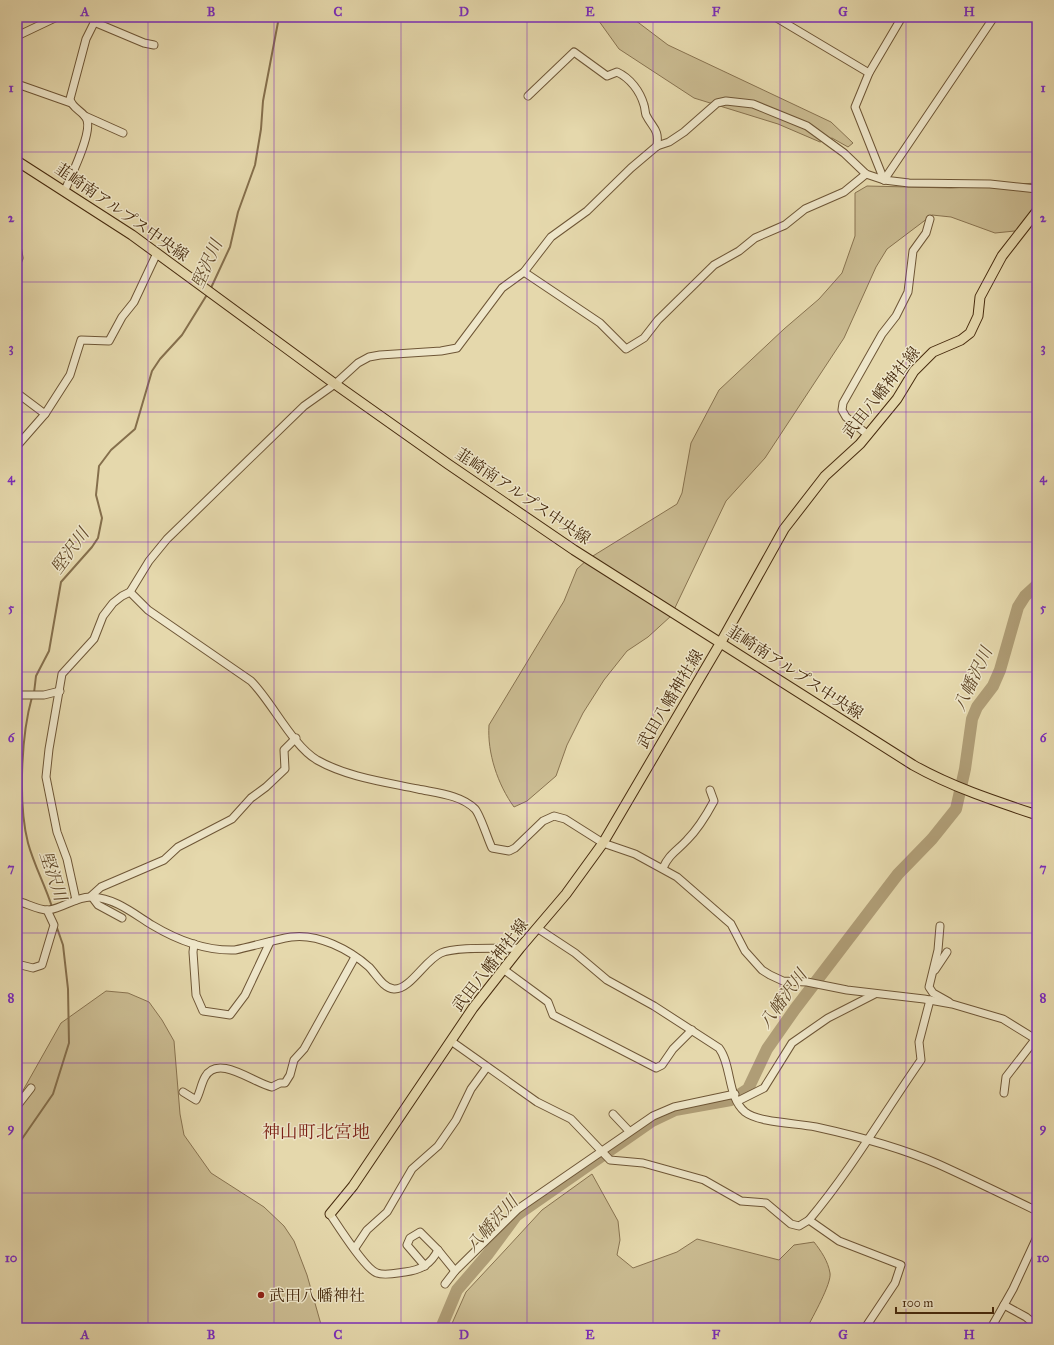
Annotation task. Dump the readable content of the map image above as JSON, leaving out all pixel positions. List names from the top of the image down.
{
  "streets": {
    "main road": ["韮崎南アルプス中央線", "武田八幡神社線"]
  },
  "crossings": [
    ["韮崎南アルプス中央線", "武田八幡神社線"]
  ],
  "districts": ["神山町北宮地"],
  "water": ["堅沢川", "八幡沢川"],
  "places": ["武田八幡神社"],
  "scale_bar": "100 m",
  "grid": {
    "columns": [
      "A",
      "B",
      "C",
      "D",
      "E",
      "F",
      "G",
      "H"
    ],
    "rows": [
      "1",
      "2",
      "3",
      "4",
      "5",
      "6",
      "7",
      "8",
      "9",
      "10"
    ]
  }
}
